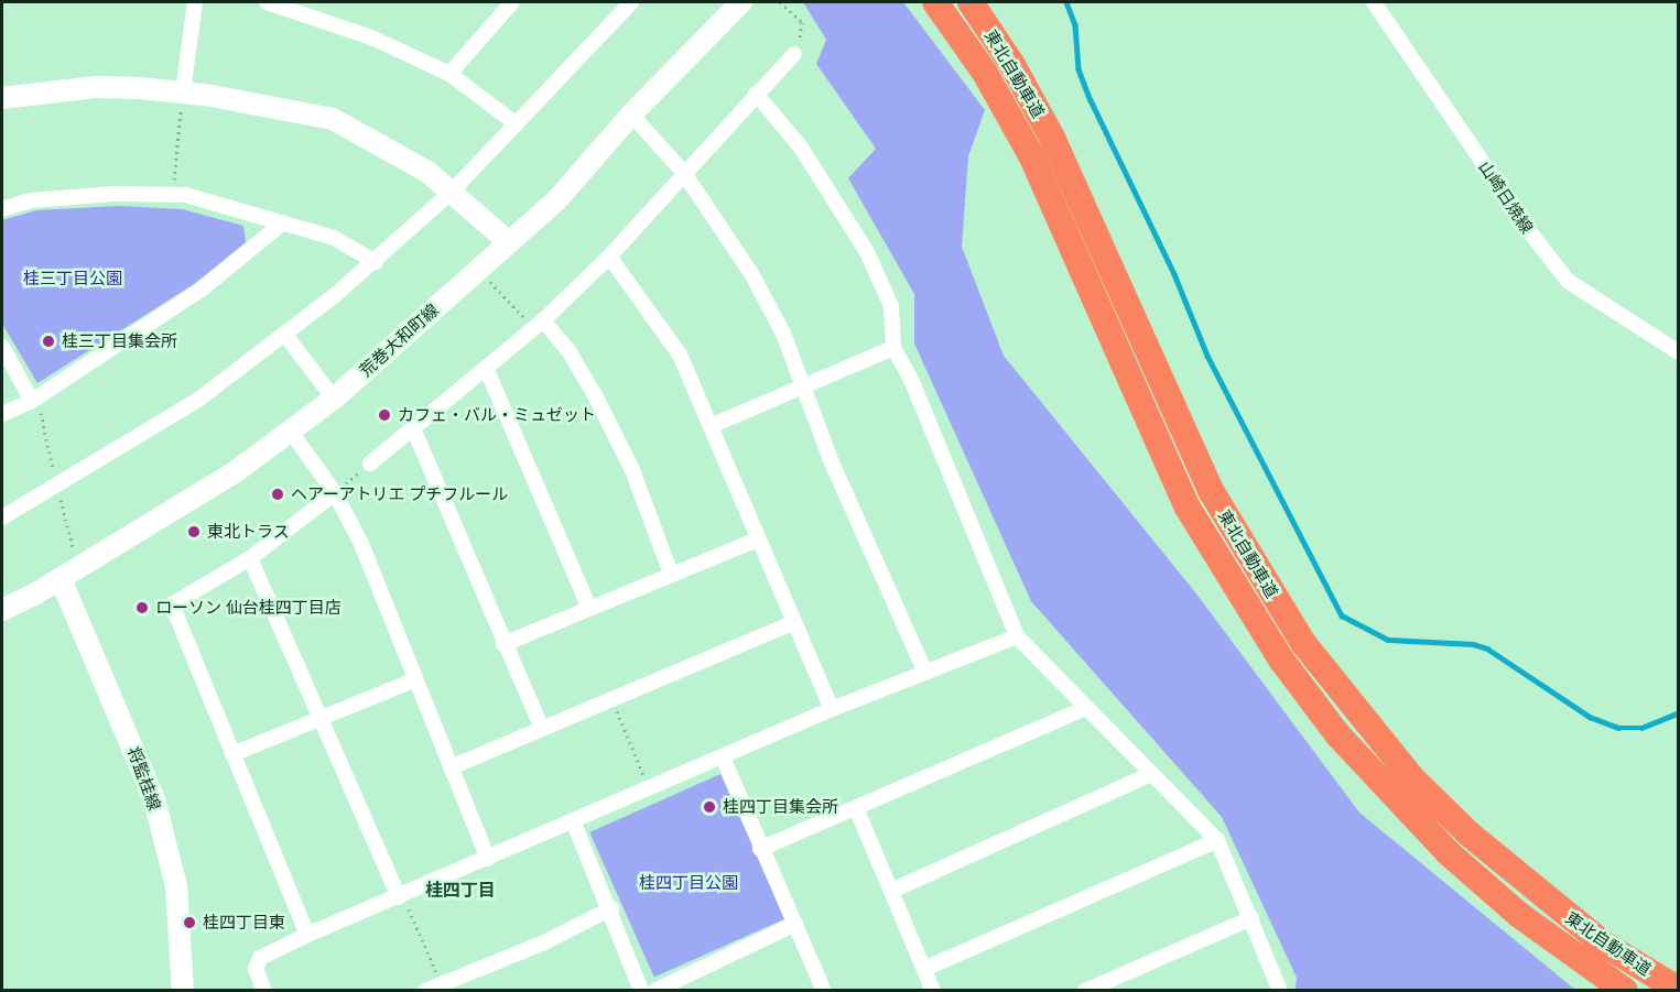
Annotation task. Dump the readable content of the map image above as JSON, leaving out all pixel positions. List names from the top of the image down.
{
  "streets": {
    "highway": ["東北自動車道"],
    "street": ["山崎日焼線", "荒巻大和町線", "将監桂線"]
  },
  "crossings": [
    ["荒巻大和町線", "将監桂線"]
  ],
  "districts": ["桂四丁目"],
  "parks": ["桂三丁目公園", "桂四丁目公園"],
  "places": [
    "桂三丁目集会所",
    "カフェ・バル・ミュゼット",
    "ヘアーアトリエ プチフルール",
    "東北トラス",
    "ローソン 仙台桂四丁目店",
    "桂四丁目集会所",
    "桂四丁目東"
  ]
}
